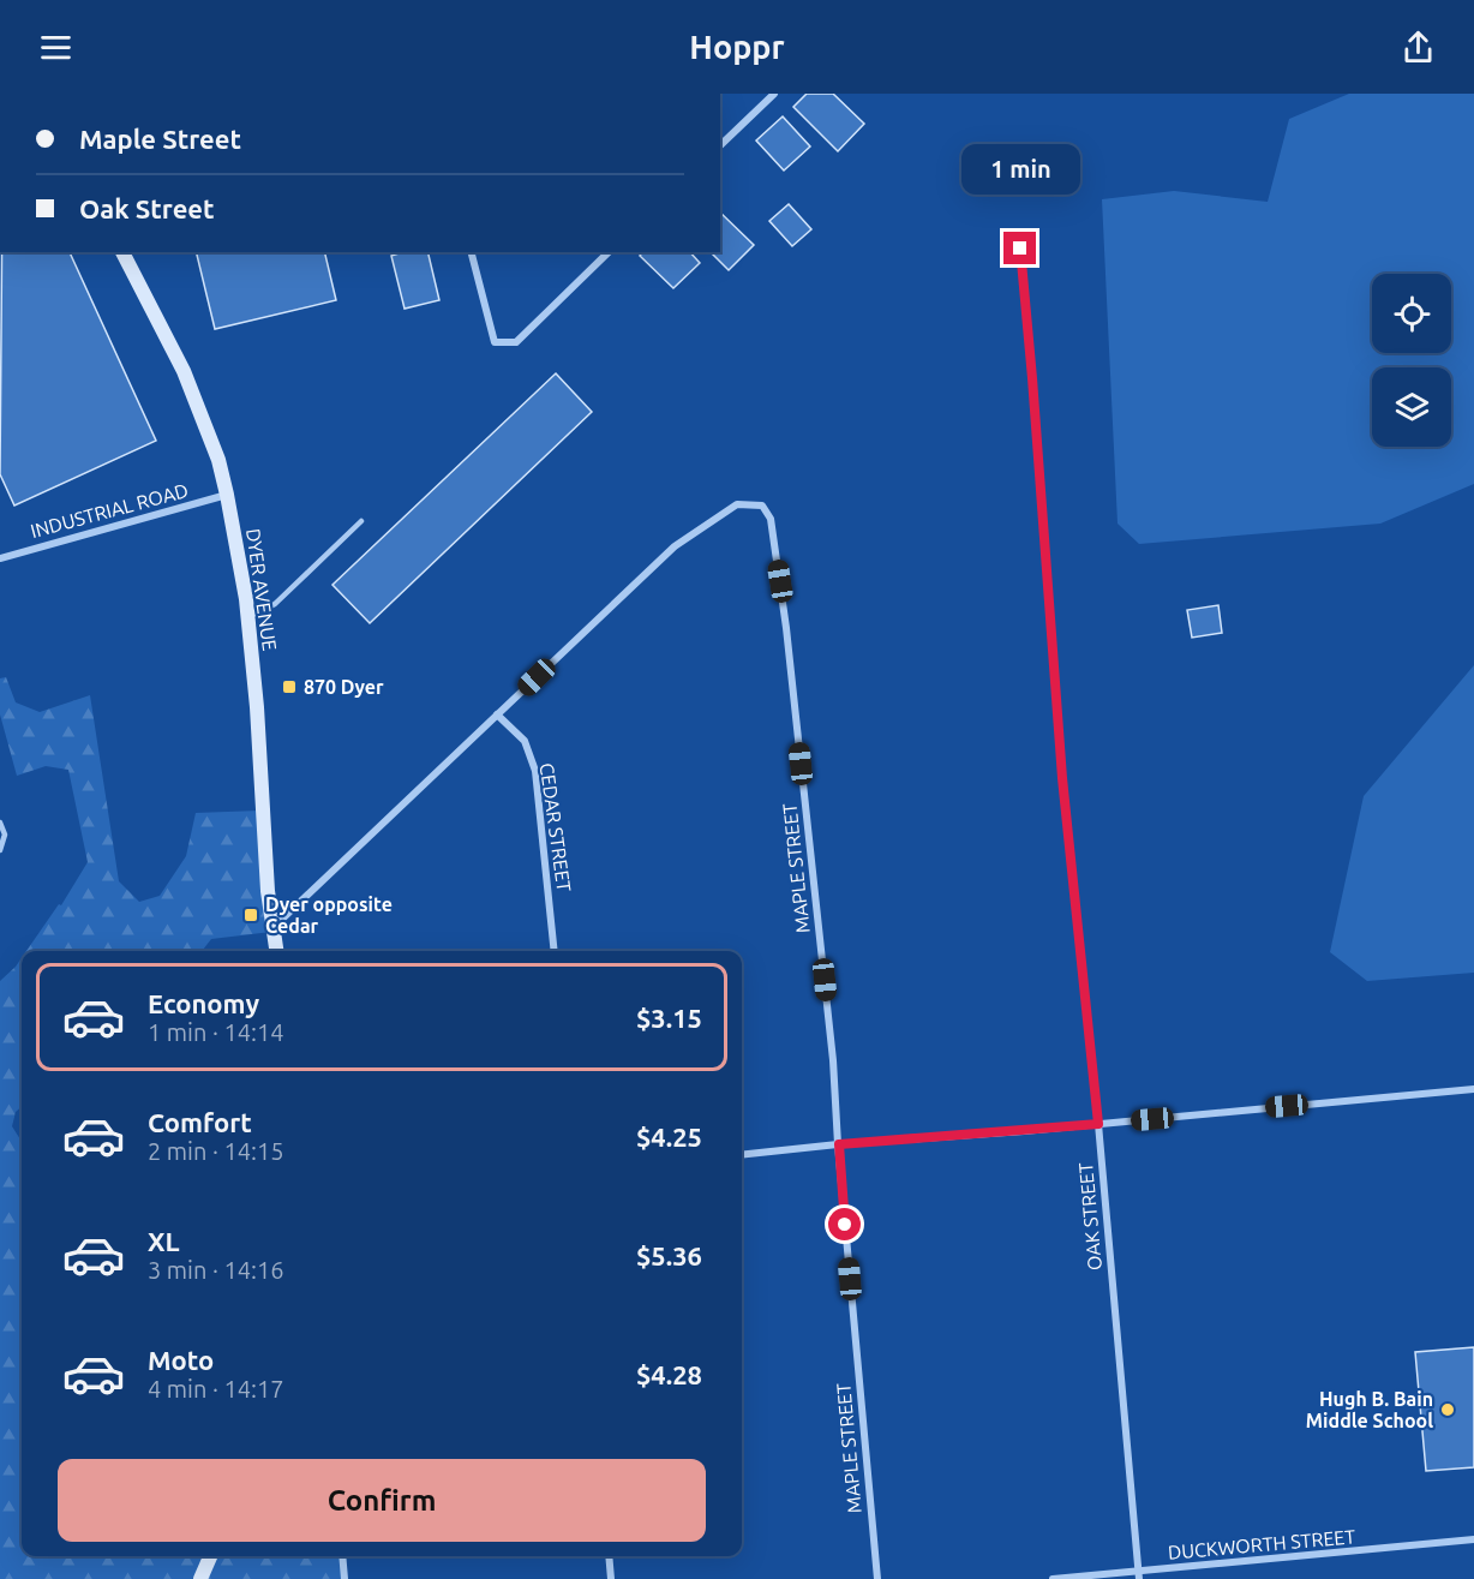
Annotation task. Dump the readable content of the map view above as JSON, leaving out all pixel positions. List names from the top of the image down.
{
  "streets": {
    "main road": ["DYER AVENUE"],
    "street": [
      "INDUSTRIAL ROAD",
      "CEDAR STREET",
      "MAPLE STREET",
      "OAK STREET",
      "DUCKWORTH STREET"
    ]
  },
  "crossings": [
    ["INDUSTRIAL ROAD", "DYER AVENUE"],
    ["DYER AVENUE", "MAPLE STREET"],
    ["CEDAR STREET", "MAPLE STREET"],
    ["OAK STREET", "DUCKWORTH STREET"]
  ],
  "places": {
    "transit": ["870 Dyer", "Dyer opposite Cedar"],
    "other": ["Hugh B. Bain Middle School"]
  },
  "page": {
    "header": "Hoppr",
    "banner": ["Maple Street", "Oak Street"],
    "bubble": "1 min",
    "list": [
      {
        "name": "Economy",
        "note": "1 min · 14:14",
        "value": "$3.15"
      },
      {
        "name": "Comfort",
        "note": "2 min · 14:15",
        "value": "$4.25"
      },
      {
        "name": "XL",
        "note": "3 min · 14:16",
        "value": "$5.36"
      },
      {
        "name": "Moto",
        "note": "4 min · 14:17",
        "value": "$4.28"
      }
    ],
    "buttons": "Confirm"
  }
}
